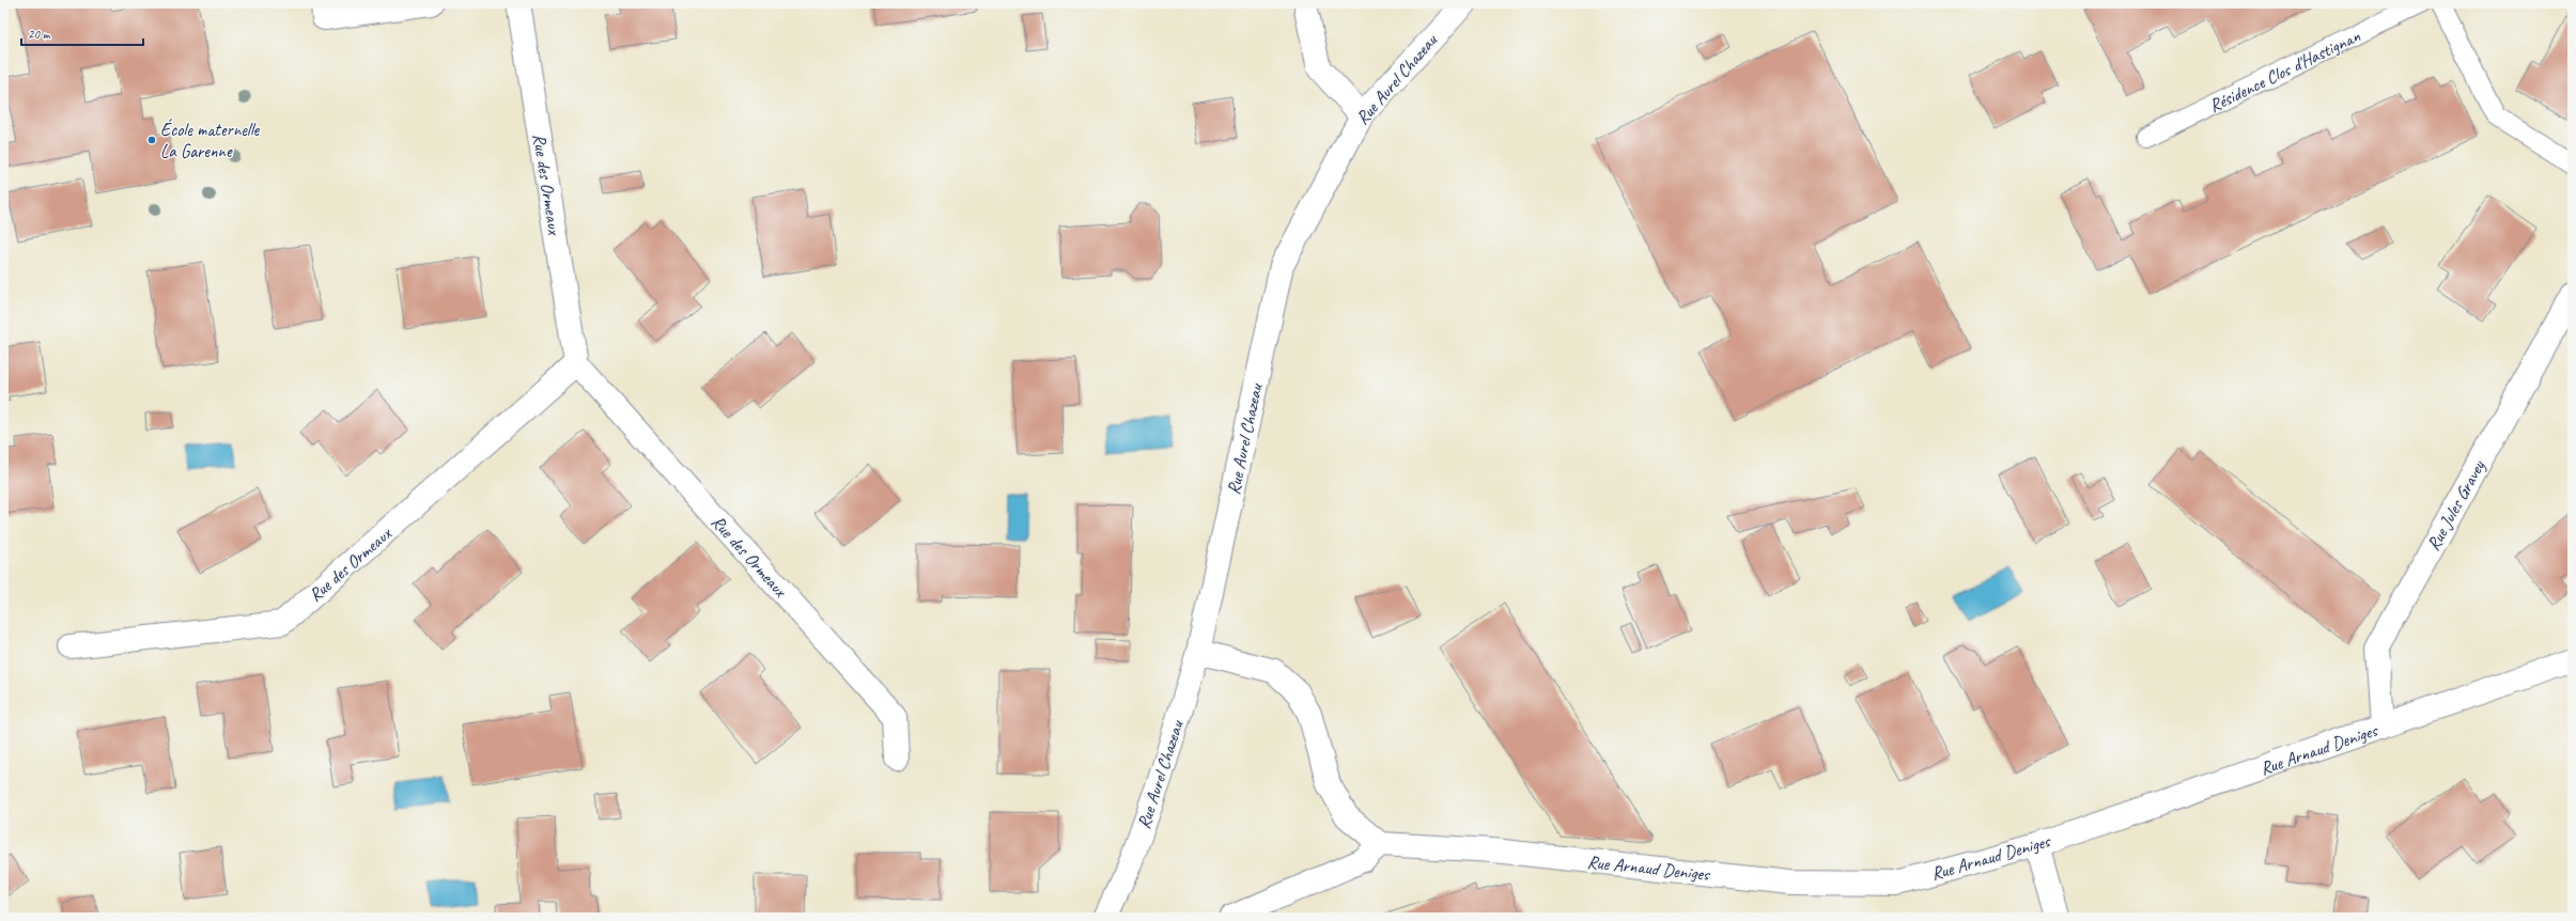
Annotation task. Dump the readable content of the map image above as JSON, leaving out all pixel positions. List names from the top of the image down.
{
  "streets": {
    "street": [
      "Rue Aurel Chazeau",
      "Rue des Ormeaux",
      "Rue Jules Gravey",
      "Rue Arnaud Deniges"
    ],
    "lane": ["Résidence Clos d'Hastignan"]
  },
  "crossings": [
    ["Rue Jules Gravey", "Rue Arnaud Deniges"]
  ],
  "places": ["École maternelle La Garenne"],
  "scale_bar": "20 m"
}
